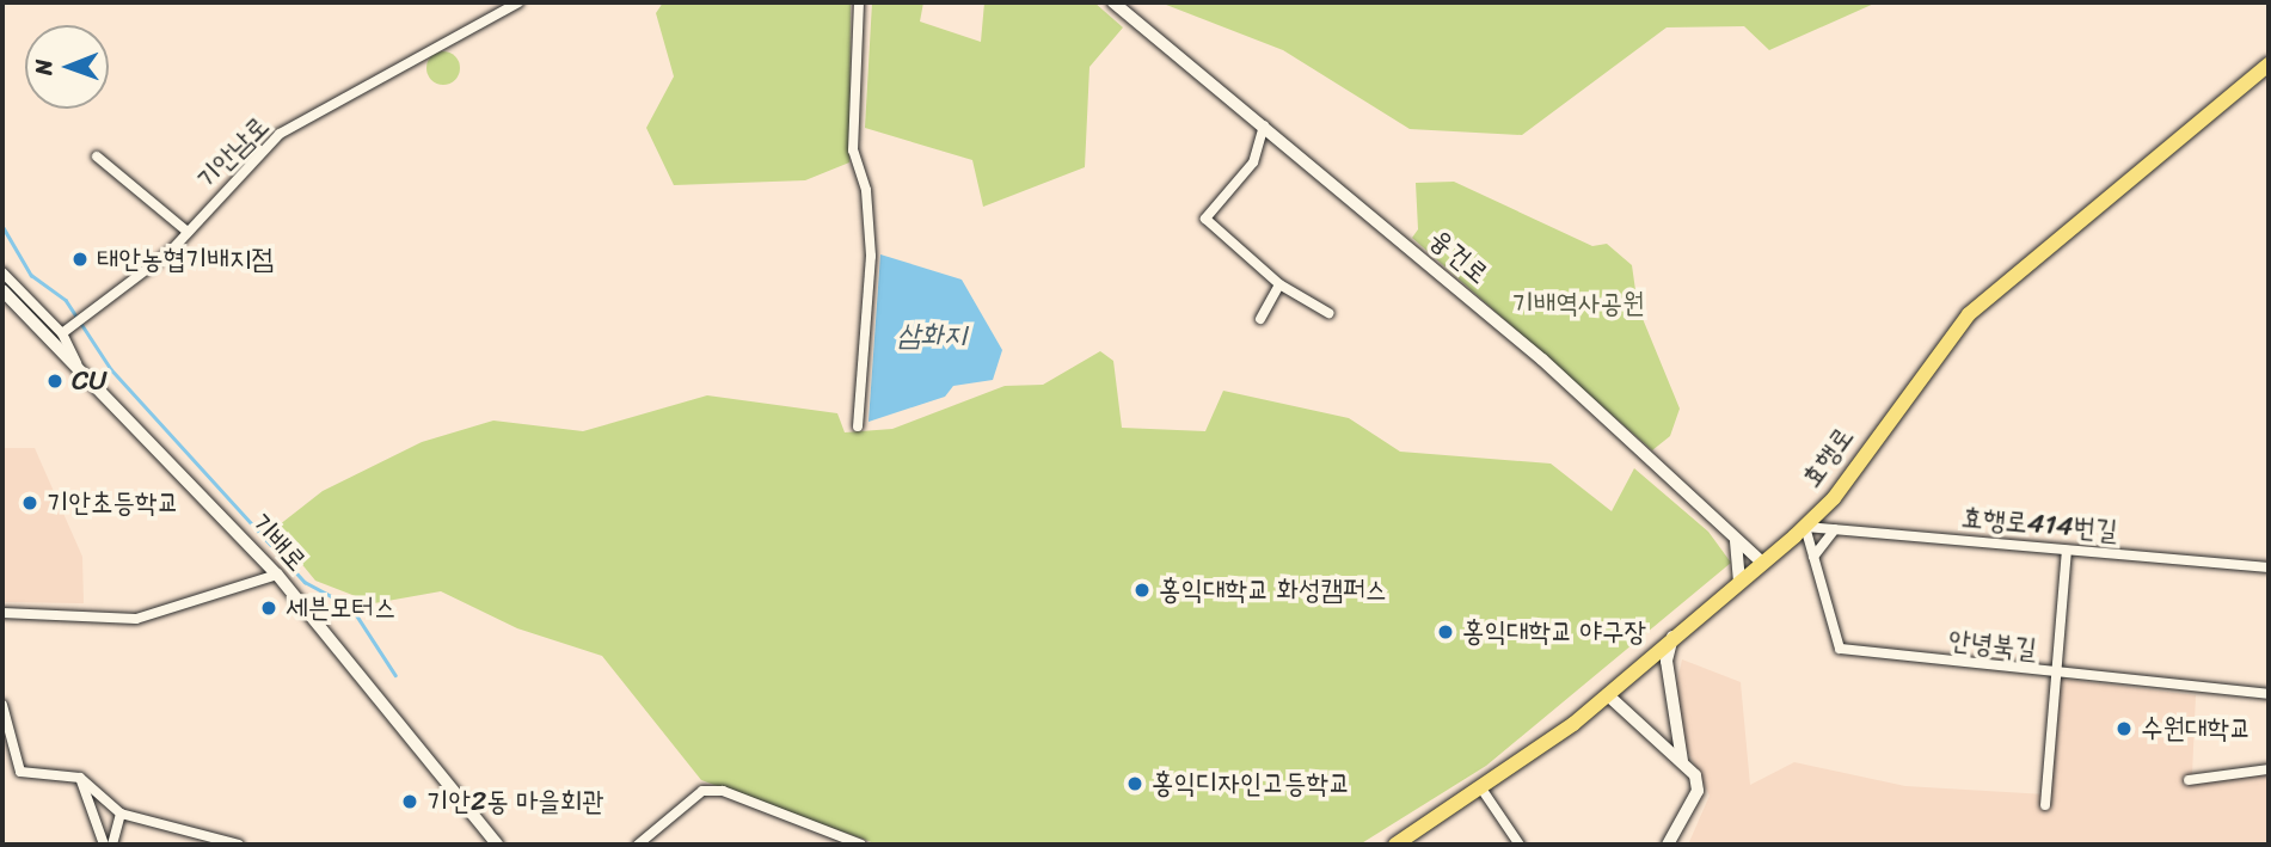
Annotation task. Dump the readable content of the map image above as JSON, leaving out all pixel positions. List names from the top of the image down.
{
  "streets": {
    "main road": ["효행로"],
    "street": [
      "기안남로",
      "융건로",
      "효행로414번길",
      "기배로",
      "안녕북길"
    ]
  },
  "crossings": [
    ["융건로", "효행로"],
    ["효행로", "효행로414번길"],
    ["효행로", "안녕북길"],
    ["효행로414번길", "안녕북길"]
  ],
  "water": ["삼화지"],
  "parks": ["기배역사공원"],
  "places": [
    "태안농협기배지점",
    "CU",
    "기안초등학교",
    "홍익대학교 화성캠퍼스",
    "세븐모터스",
    "홍익대학교 야구장",
    "수원대학교",
    "홍익디자인고등학교",
    "기안2동 마을회관"
  ],
  "north": "left"
}
